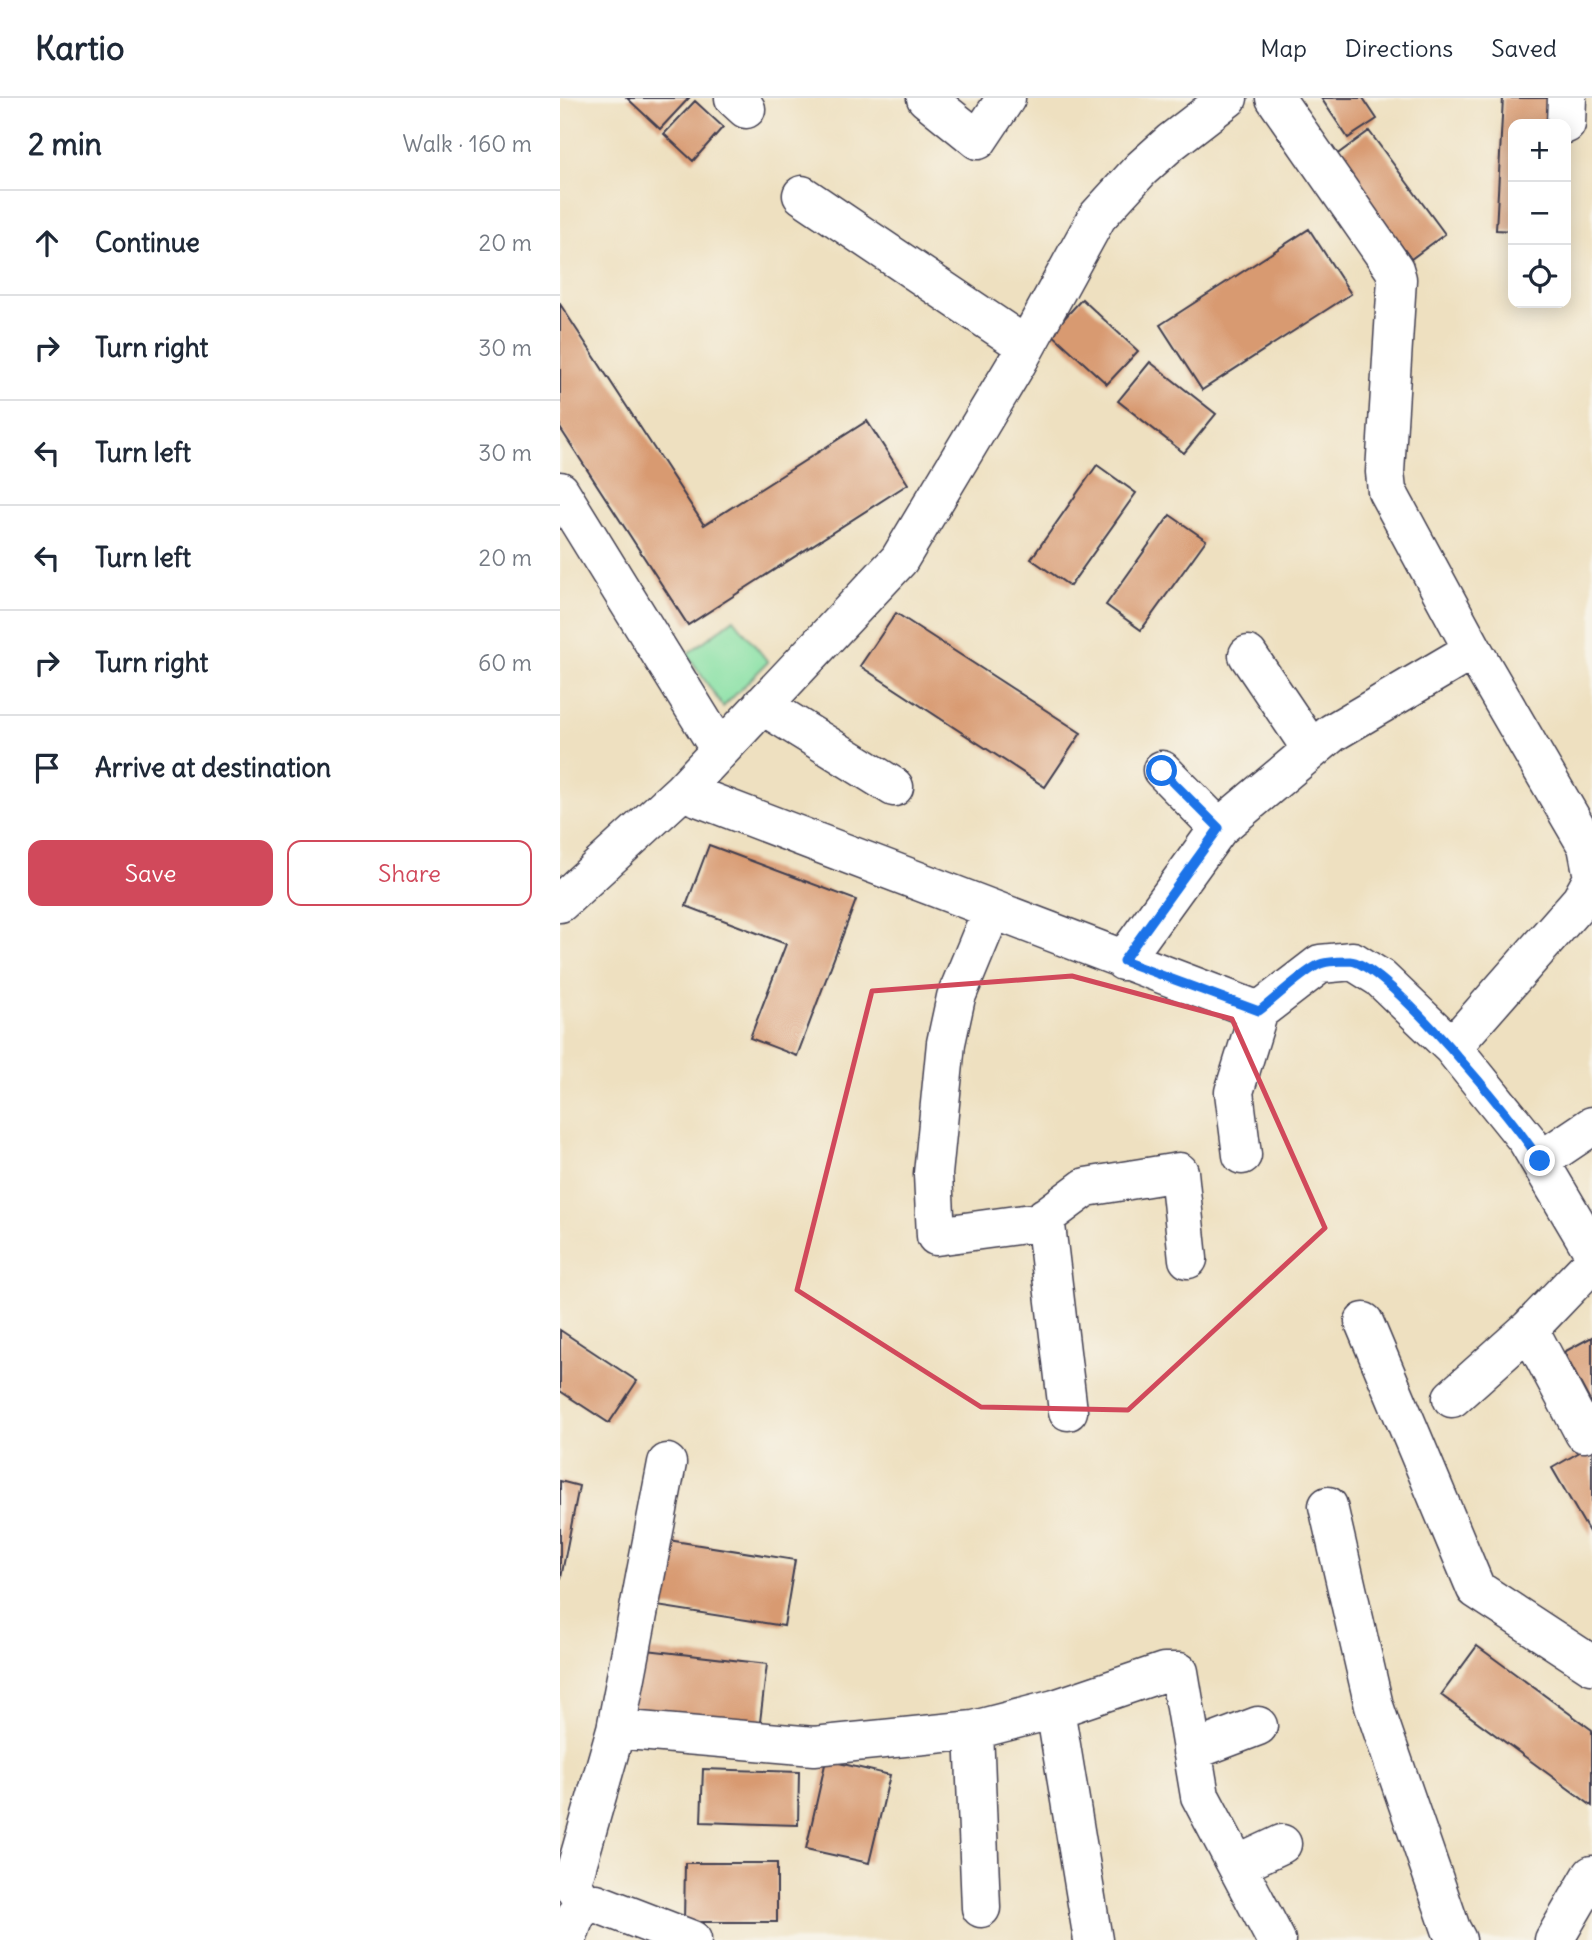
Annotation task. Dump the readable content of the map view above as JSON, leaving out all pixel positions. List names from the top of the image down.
{
  "page": {
    "header": "Kartio",
    "nav": ["Map", "Directions", "Saved"],
    "heading": ["2 min", "Walk · 160 m"],
    "map_buttons": ["+", "−"],
    "list": [
      ["Continue", "20 m"],
      ["Turn right", "30 m"],
      ["Turn left", "30 m"],
      ["Turn left", "20 m"],
      ["Turn right", "60 m"],
      "Arrive at destination"
    ],
    "buttons": ["Save", "Share"]
  }
}
